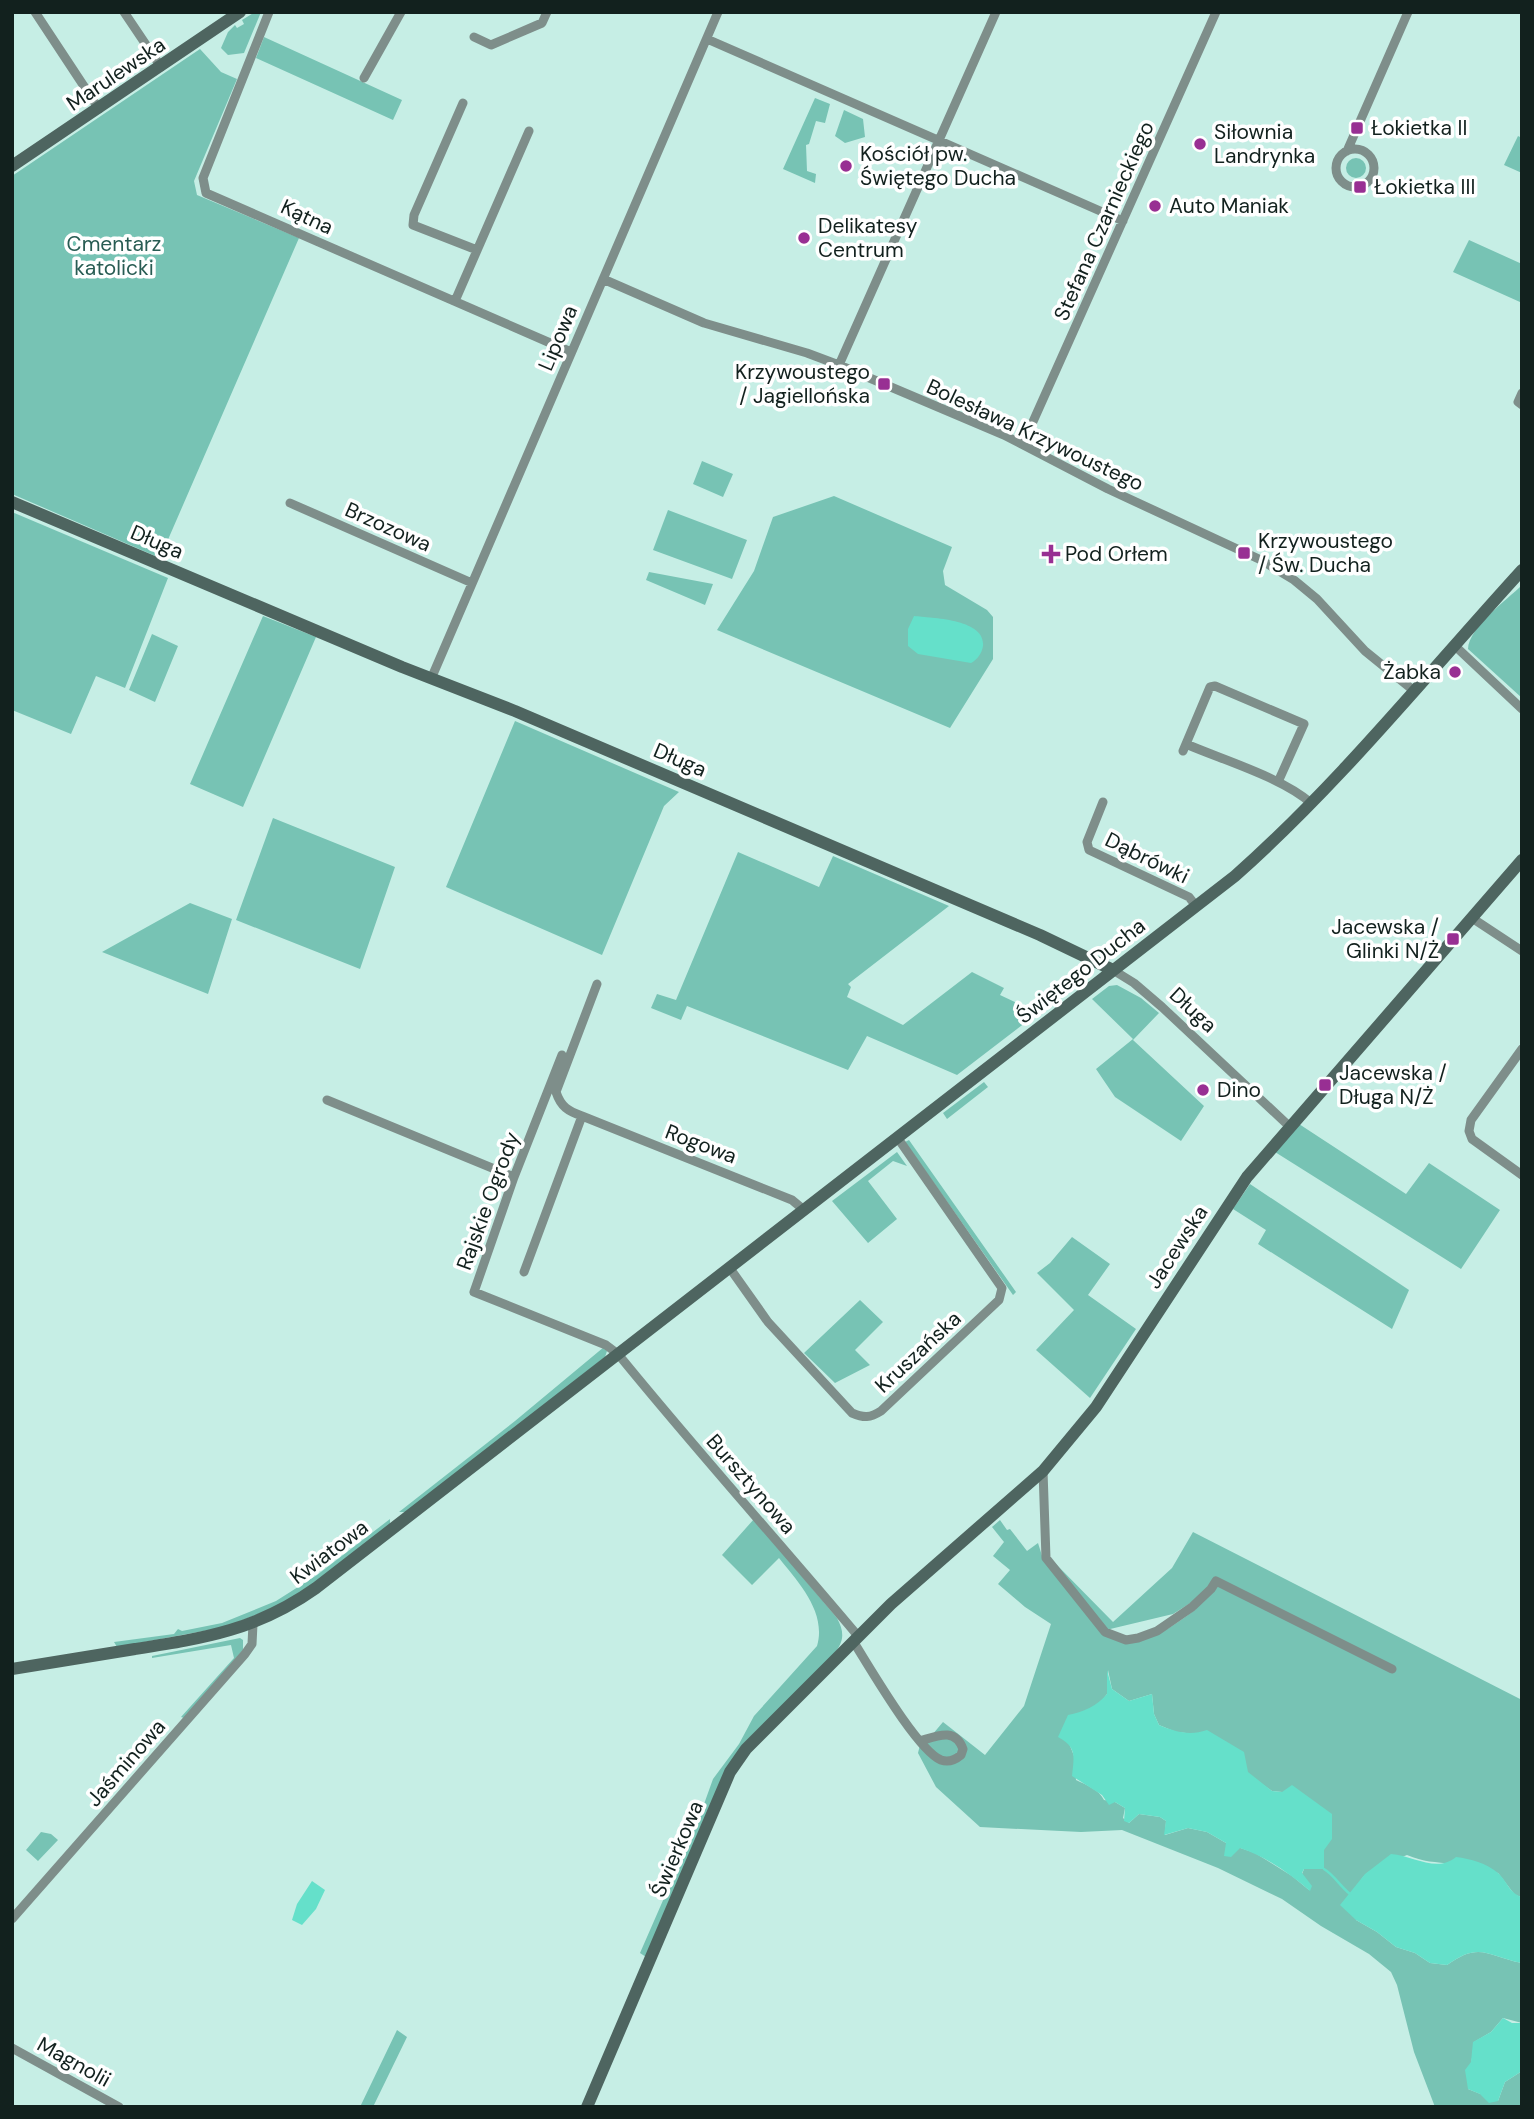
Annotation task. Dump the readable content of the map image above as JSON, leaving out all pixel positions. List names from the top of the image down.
{
  "streets": {
    "street": [
      "Marulewska",
      "Kątna",
      "Stefana Czarnieckiego",
      "Lipowa",
      "Bolesława Krzywoustego",
      "Brzozowa",
      "Długa",
      "Dąbrówki",
      "Świętego Ducha",
      "Rogowa",
      "Rajskie Ogrody",
      "Jacewska",
      "Kruszańska",
      "Bursztynowa",
      "Kwiatowa",
      "Jaśminowa",
      "Świerkowa",
      "Magnolii"
    ]
  },
  "crossings": [
    ["Kątna", "Lipowa"],
    ["Stefana Czarnieckiego", "Bolesława Krzywoustego"],
    ["Lipowa", "Bolesława Krzywoustego"],
    ["Lipowa", "Brzozowa"],
    ["Lipowa", "Długa"],
    ["Bolesława Krzywoustego", "Świętego Ducha"],
    ["Długa", "Świętego Ducha"],
    ["Długa", "Jacewska"],
    ["Dąbrówki", "Świętego Ducha"],
    ["Świętego Ducha", "Rogowa"],
    ["Świętego Ducha", "Rajskie Ogrody"],
    ["Świętego Ducha", "Kruszańska"],
    ["Świętego Ducha", "Bursztynowa"],
    ["Świętego Ducha", "Kwiatowa"],
    ["Rajskie Ogrody", "Bursztynowa"],
    ["Rajskie Ogrody", "Kwiatowa"],
    ["Jacewska", "Bursztynowa"],
    ["Jacewska", "Świerkowa"],
    ["Bursztynowa", "Kwiatowa"],
    ["Bursztynowa", "Świerkowa"],
    ["Kwiatowa", "Jaśminowa"]
  ],
  "parks": ["Cmentarz katolicki"],
  "places": {
    "transit": [
      "Łokietka II",
      "Łokietka III",
      "Krzywoustego / Jagiellońska",
      "Krzywoustego / Św. Ducha",
      "Jacewska / Glinki N/Ż",
      "Jacewska / Długa N/Ż"
    ],
    "other": [
      "Siłownia Landrynka",
      "Kościół pw. Świętego Ducha",
      "Auto Maniak",
      "Delikatesy Centrum",
      "Żabka",
      "Dino"
    ],
    "health": ["Pod Orłem"]
  }
}
